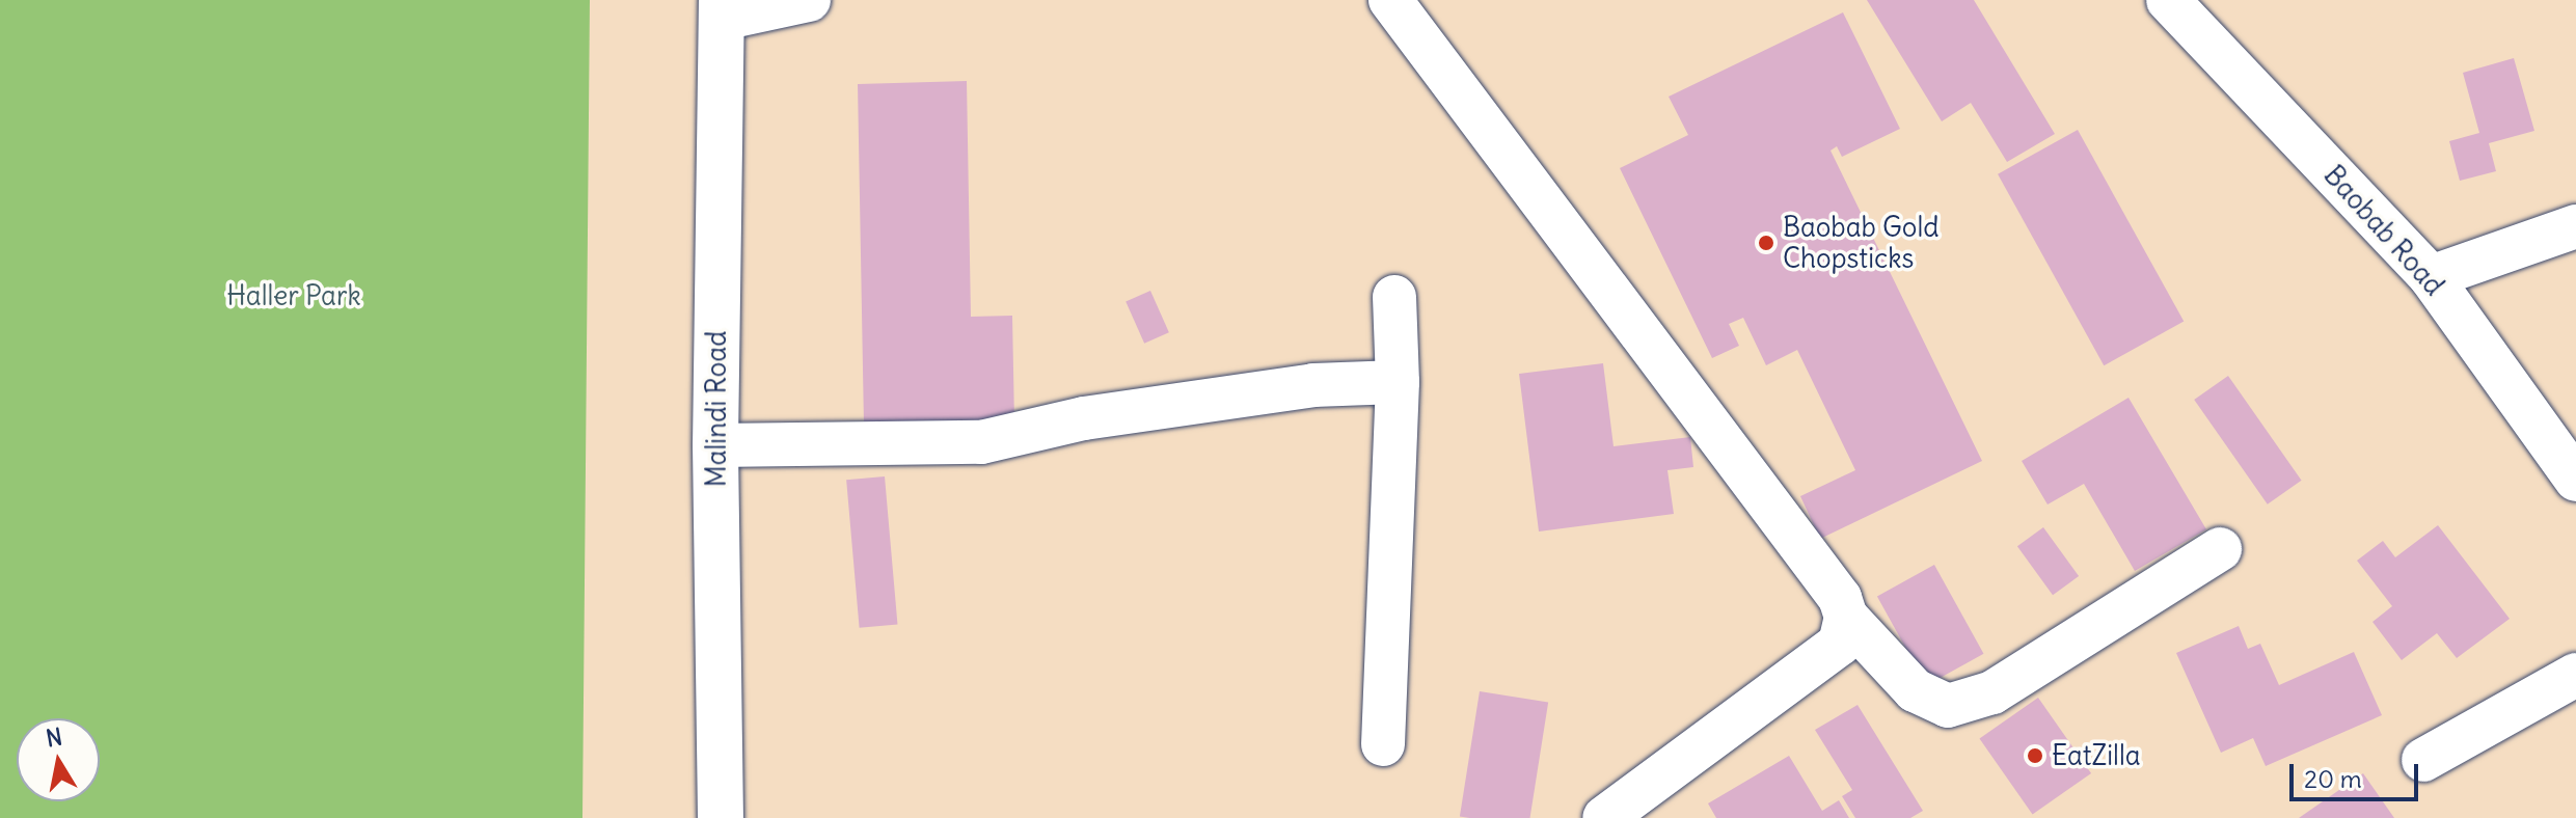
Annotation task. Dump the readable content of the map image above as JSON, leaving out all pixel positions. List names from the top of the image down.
{
  "streets": {
    "highway": ["Malindi Road"],
    "street": ["Baobab Road"]
  },
  "parks": ["Haller Park"],
  "places": ["Baobab Gold Chopsticks", "EatZilla"],
  "scale_bar": "20 m",
  "north": "top"
}
